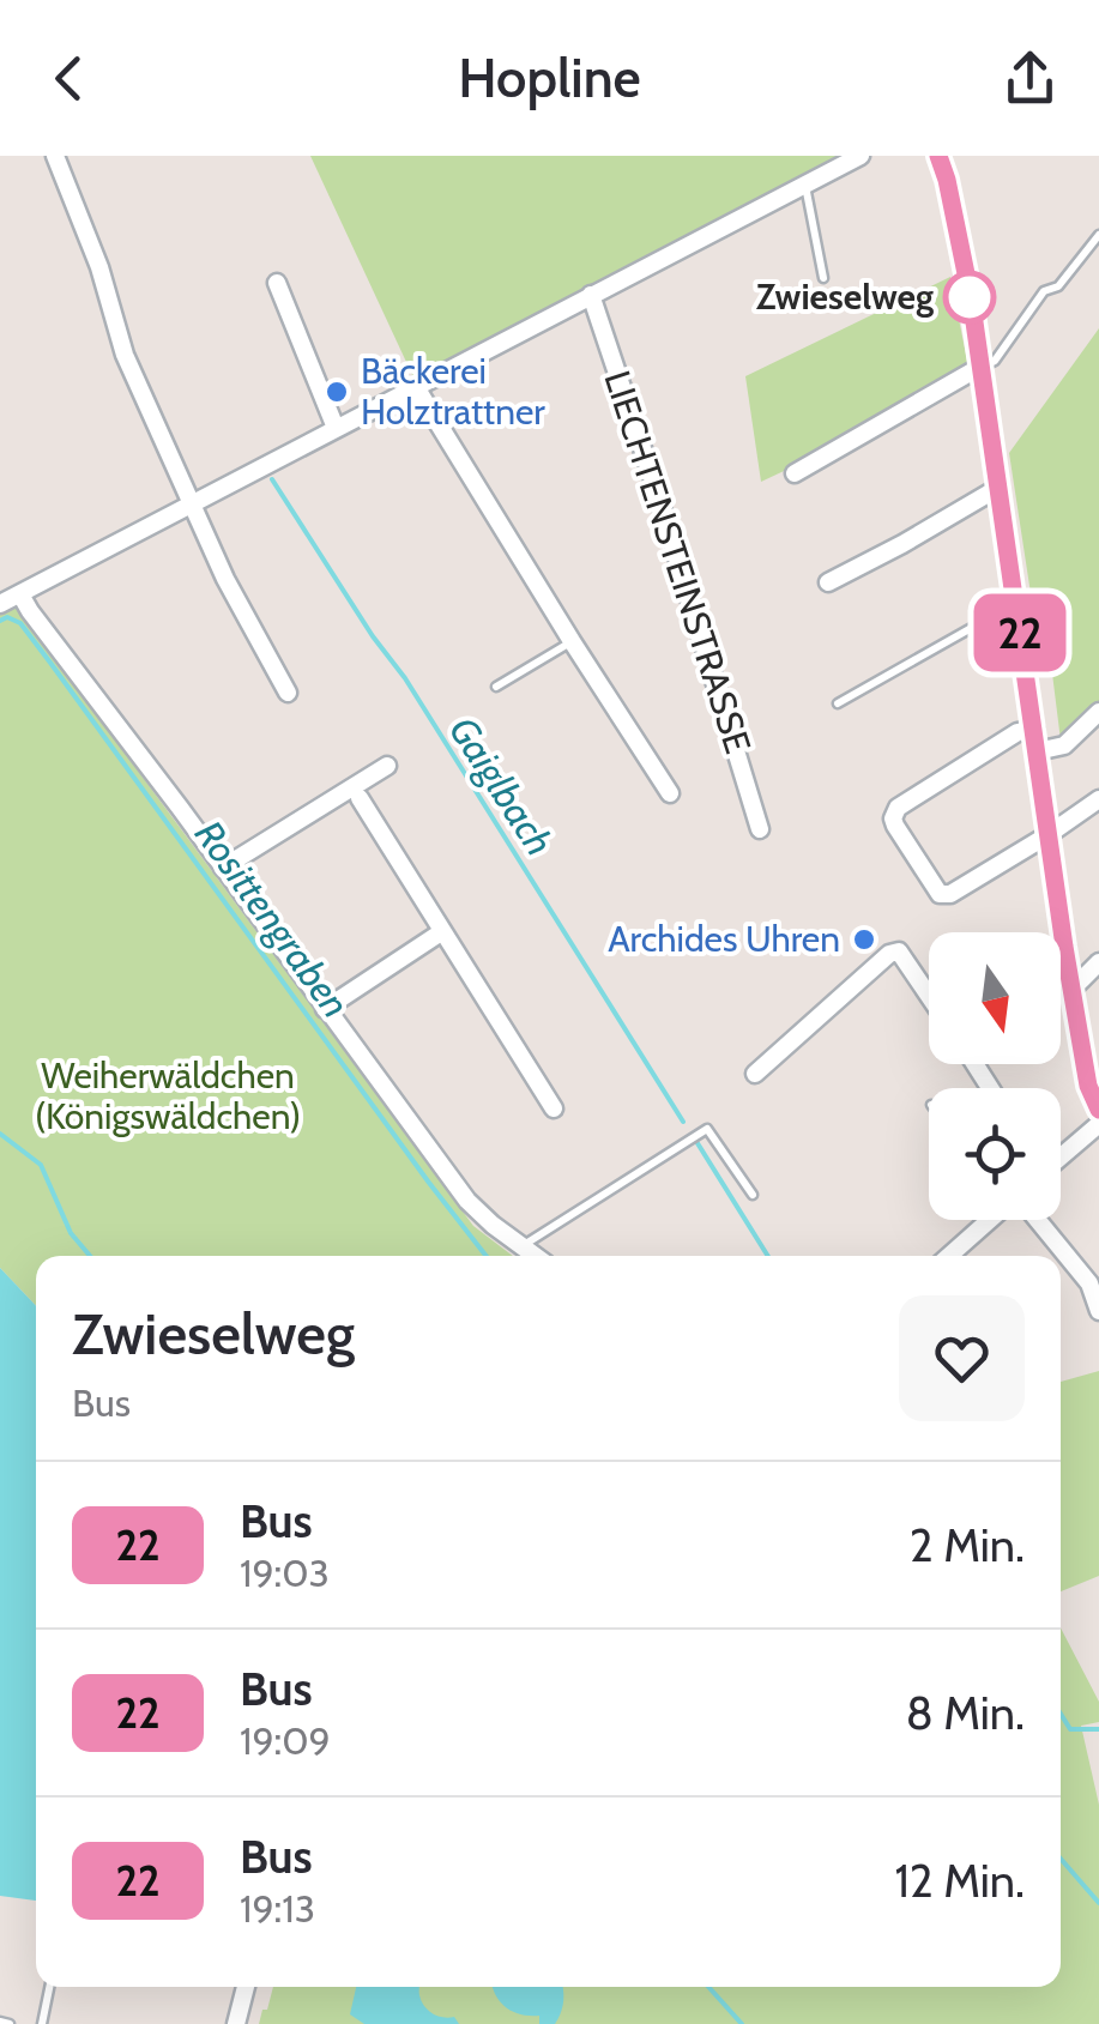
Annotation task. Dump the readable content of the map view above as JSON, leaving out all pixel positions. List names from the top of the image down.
{
  "streets": {
    "street": ["LIECHTENSTEINSTRASSE"]
  },
  "water": ["Gaiglbach", "Rosittengraben"],
  "parks": ["Weiherwäldchen (Königswäldchen)"],
  "places": ["Zwieselweg", "Bäckerei Holztrattner", "Archides Uhren"],
  "lines": ["bus line 22"],
  "north": "bottom",
  "page": {
    "header": "Hopline",
    "on_map": "22",
    "heading": ["Zwieselweg", "Bus"],
    "list": [
      {
        "mark": "22",
        "name": "Bus",
        "note": "19:03",
        "value": "2 Min."
      },
      {
        "mark": "22",
        "name": "Bus",
        "note": "19:09",
        "value": "8 Min."
      },
      {
        "mark": "22",
        "name": "Bus",
        "note": "19:13",
        "value": "12 Min."
      }
    ]
  }
}
